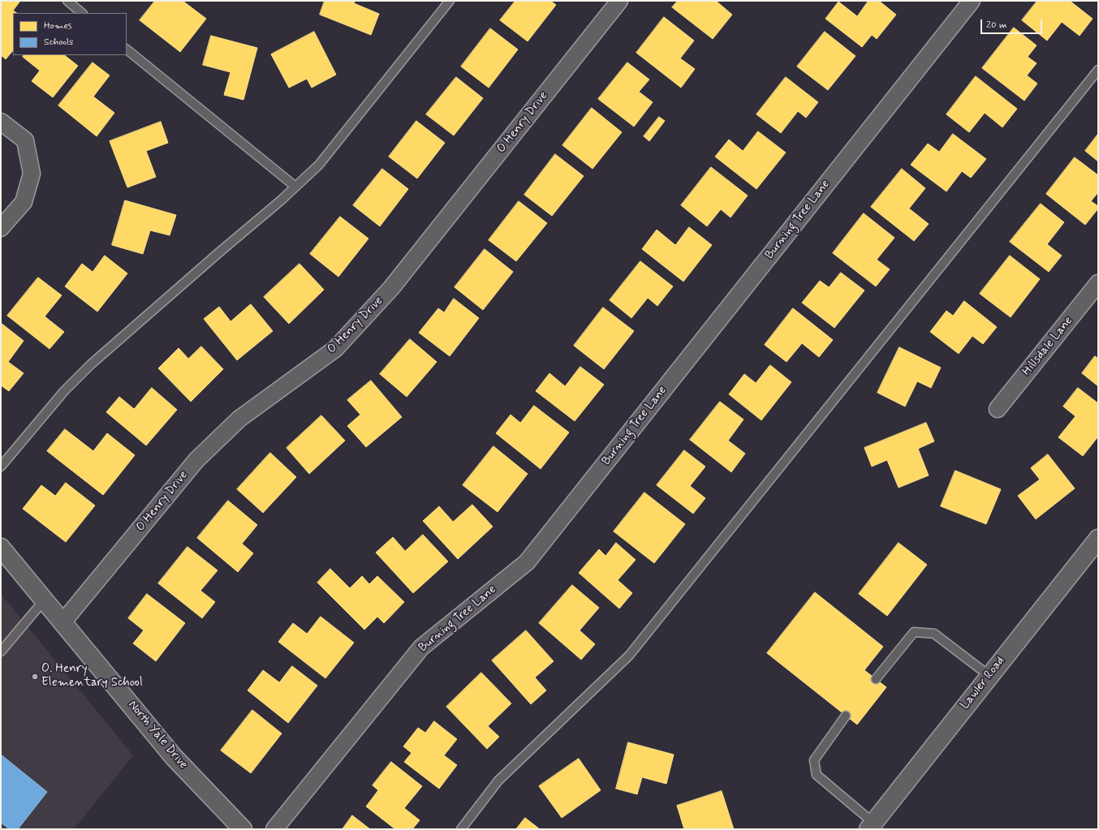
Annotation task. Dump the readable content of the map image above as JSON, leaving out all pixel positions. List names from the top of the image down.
{
  "streets": {
    "street": [
      "O Henry Drive",
      "Burning Tree Lane",
      "Hillsdale Lane",
      "Lawler Road",
      "North Yale Drive"
    ]
  },
  "crossings": [
    ["O Henry Drive", "North Yale Drive"]
  ],
  "places": ["O. Henry Elementary School"],
  "legend": ["Homes", "Schools"],
  "scale_bar": "20 m"
}
